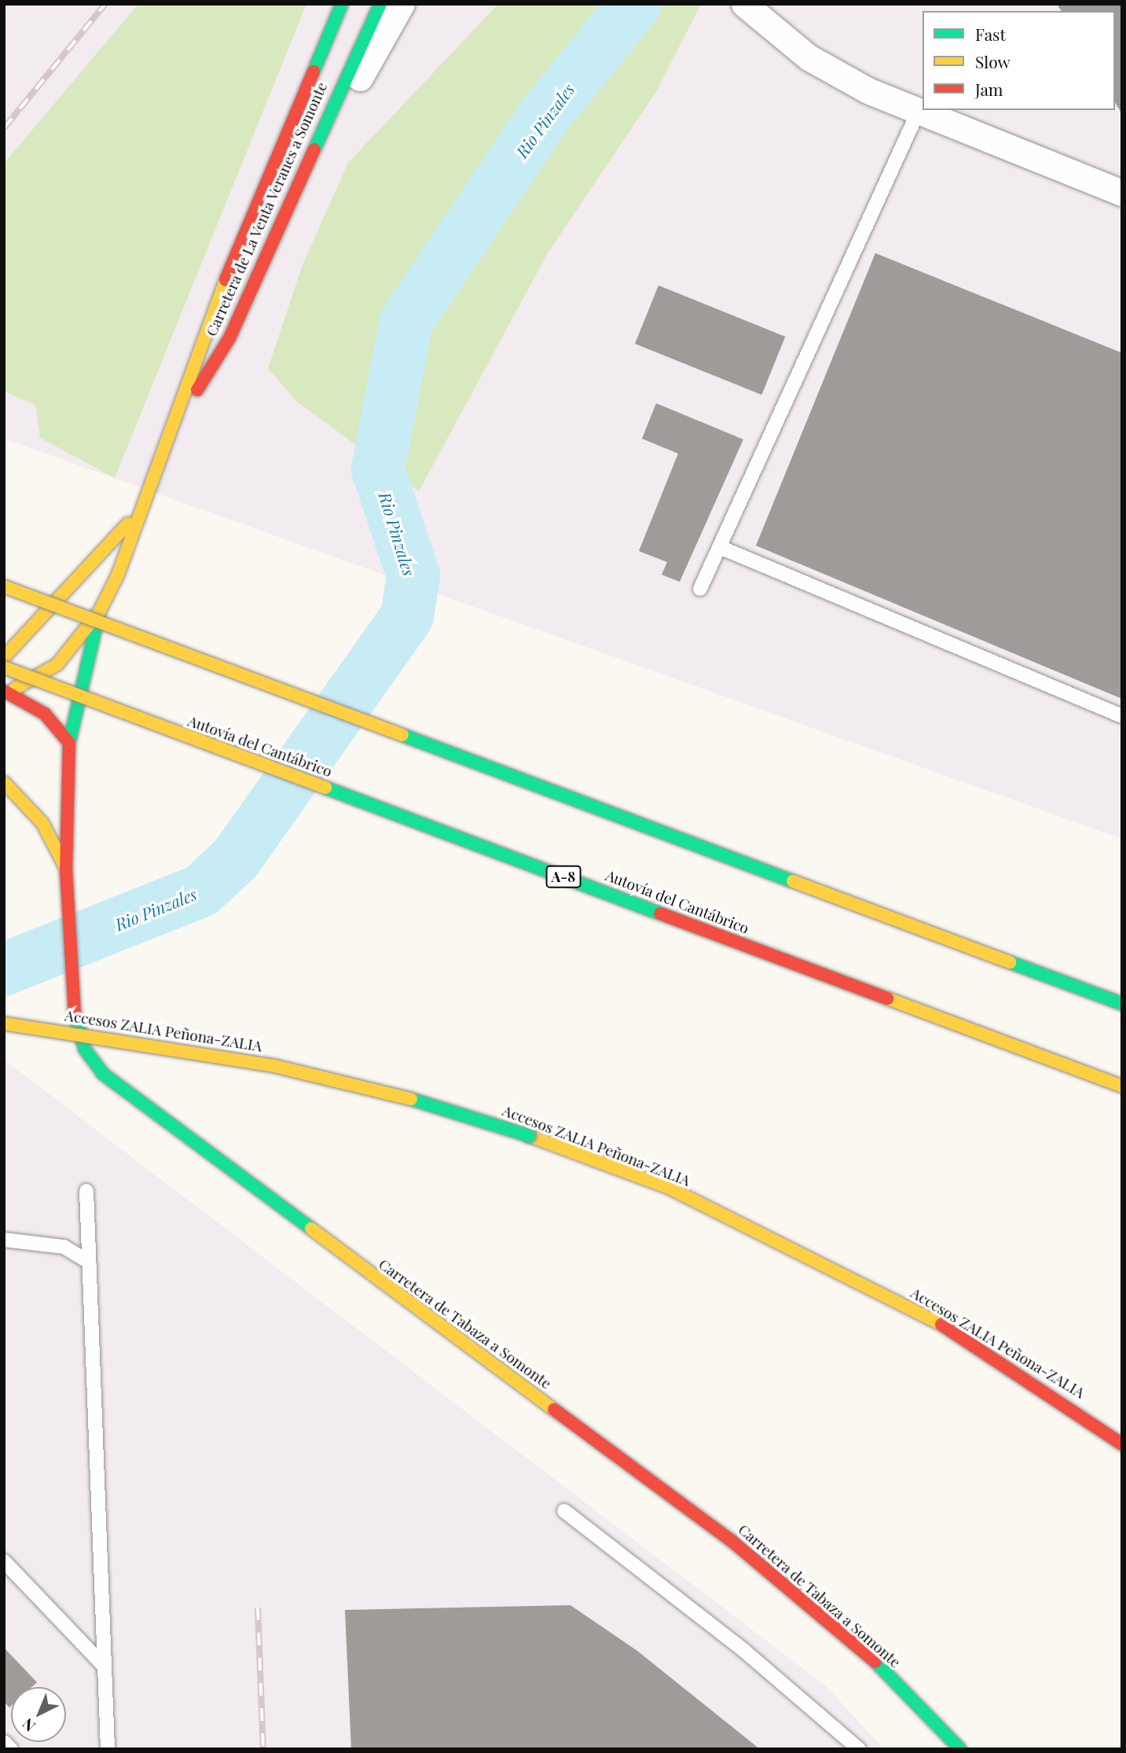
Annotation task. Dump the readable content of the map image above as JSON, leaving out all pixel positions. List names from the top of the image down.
{
  "streets": {
    "main road": [
      "Carretera de La Venta Veranes a Somonte",
      "Autovía del Cantábrico",
      "A-8",
      "Accesos ZALIA Peñona-ZALIA",
      "Carretera de Tabaza a Somonte"
    ]
  },
  "crossings": [
    ["Carretera de La Venta Veranes a Somonte", "Carretera de Tabaza a Somonte"]
  ],
  "water": ["Rio Pinzales"],
  "legend": ["Fast", "Slow", "Jam"],
  "north": "bottom left"
}
